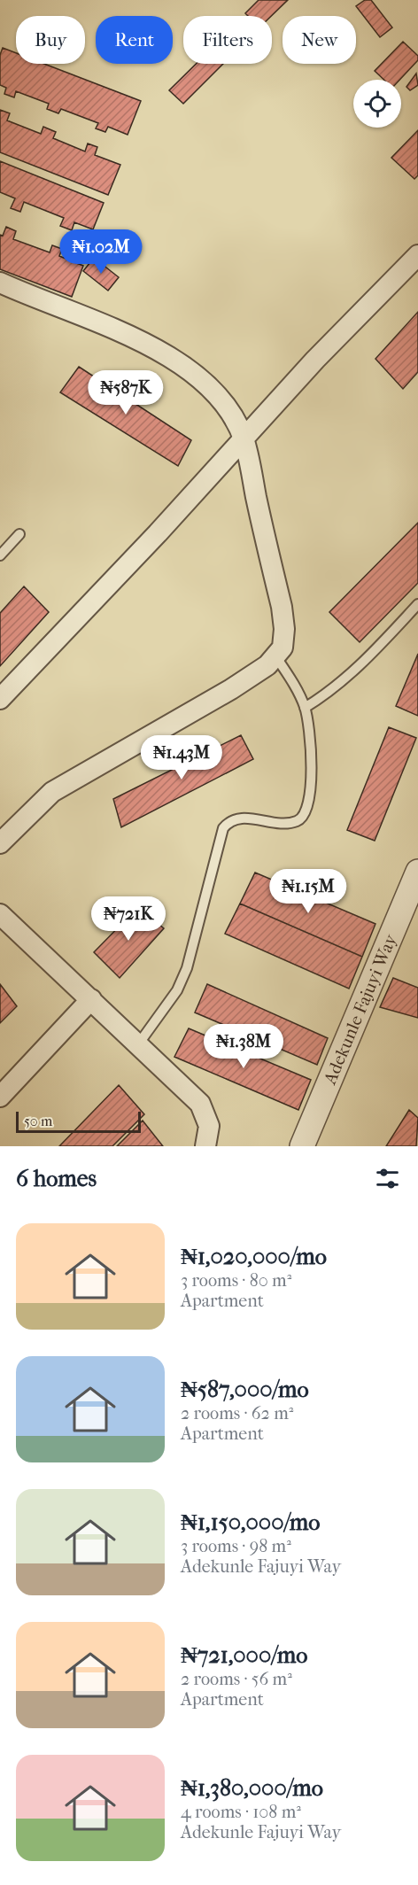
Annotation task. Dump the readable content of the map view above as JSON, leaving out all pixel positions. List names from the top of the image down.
{
  "streets": {
    "street": ["Adekunle Fajuyi Way"]
  },
  "scale_bar": "50 m",
  "page": {
    "chip": [
      "Buy",
      "Rent",
      "Filters",
      "New"
    ],
    "price": [
      "₦1.02M",
      "₦587K",
      "₦1.43M",
      "₦1.15M",
      "₦721K",
      "₦1.38M"
    ],
    "scale": "50 m",
    "heading": "6 homes",
    "list": [
      {
        "name": "₦1,020,000/mo",
        "note": "3 rooms · 80 m² · Apartment"
      },
      {
        "name": "₦587,000/mo",
        "note": "2 rooms · 62 m² · Apartment"
      },
      {
        "name": "₦1,150,000/mo",
        "note": "3 rooms · 98 m² · Adekunle Fajuyi Way"
      },
      {
        "name": "₦721,000/mo",
        "note": "2 rooms · 56 m² · Apartment"
      },
      {
        "name": "₦1,380,000/mo",
        "note": "4 rooms · 108 m² · Adekunle Fajuyi Way"
      }
    ]
  }
}
